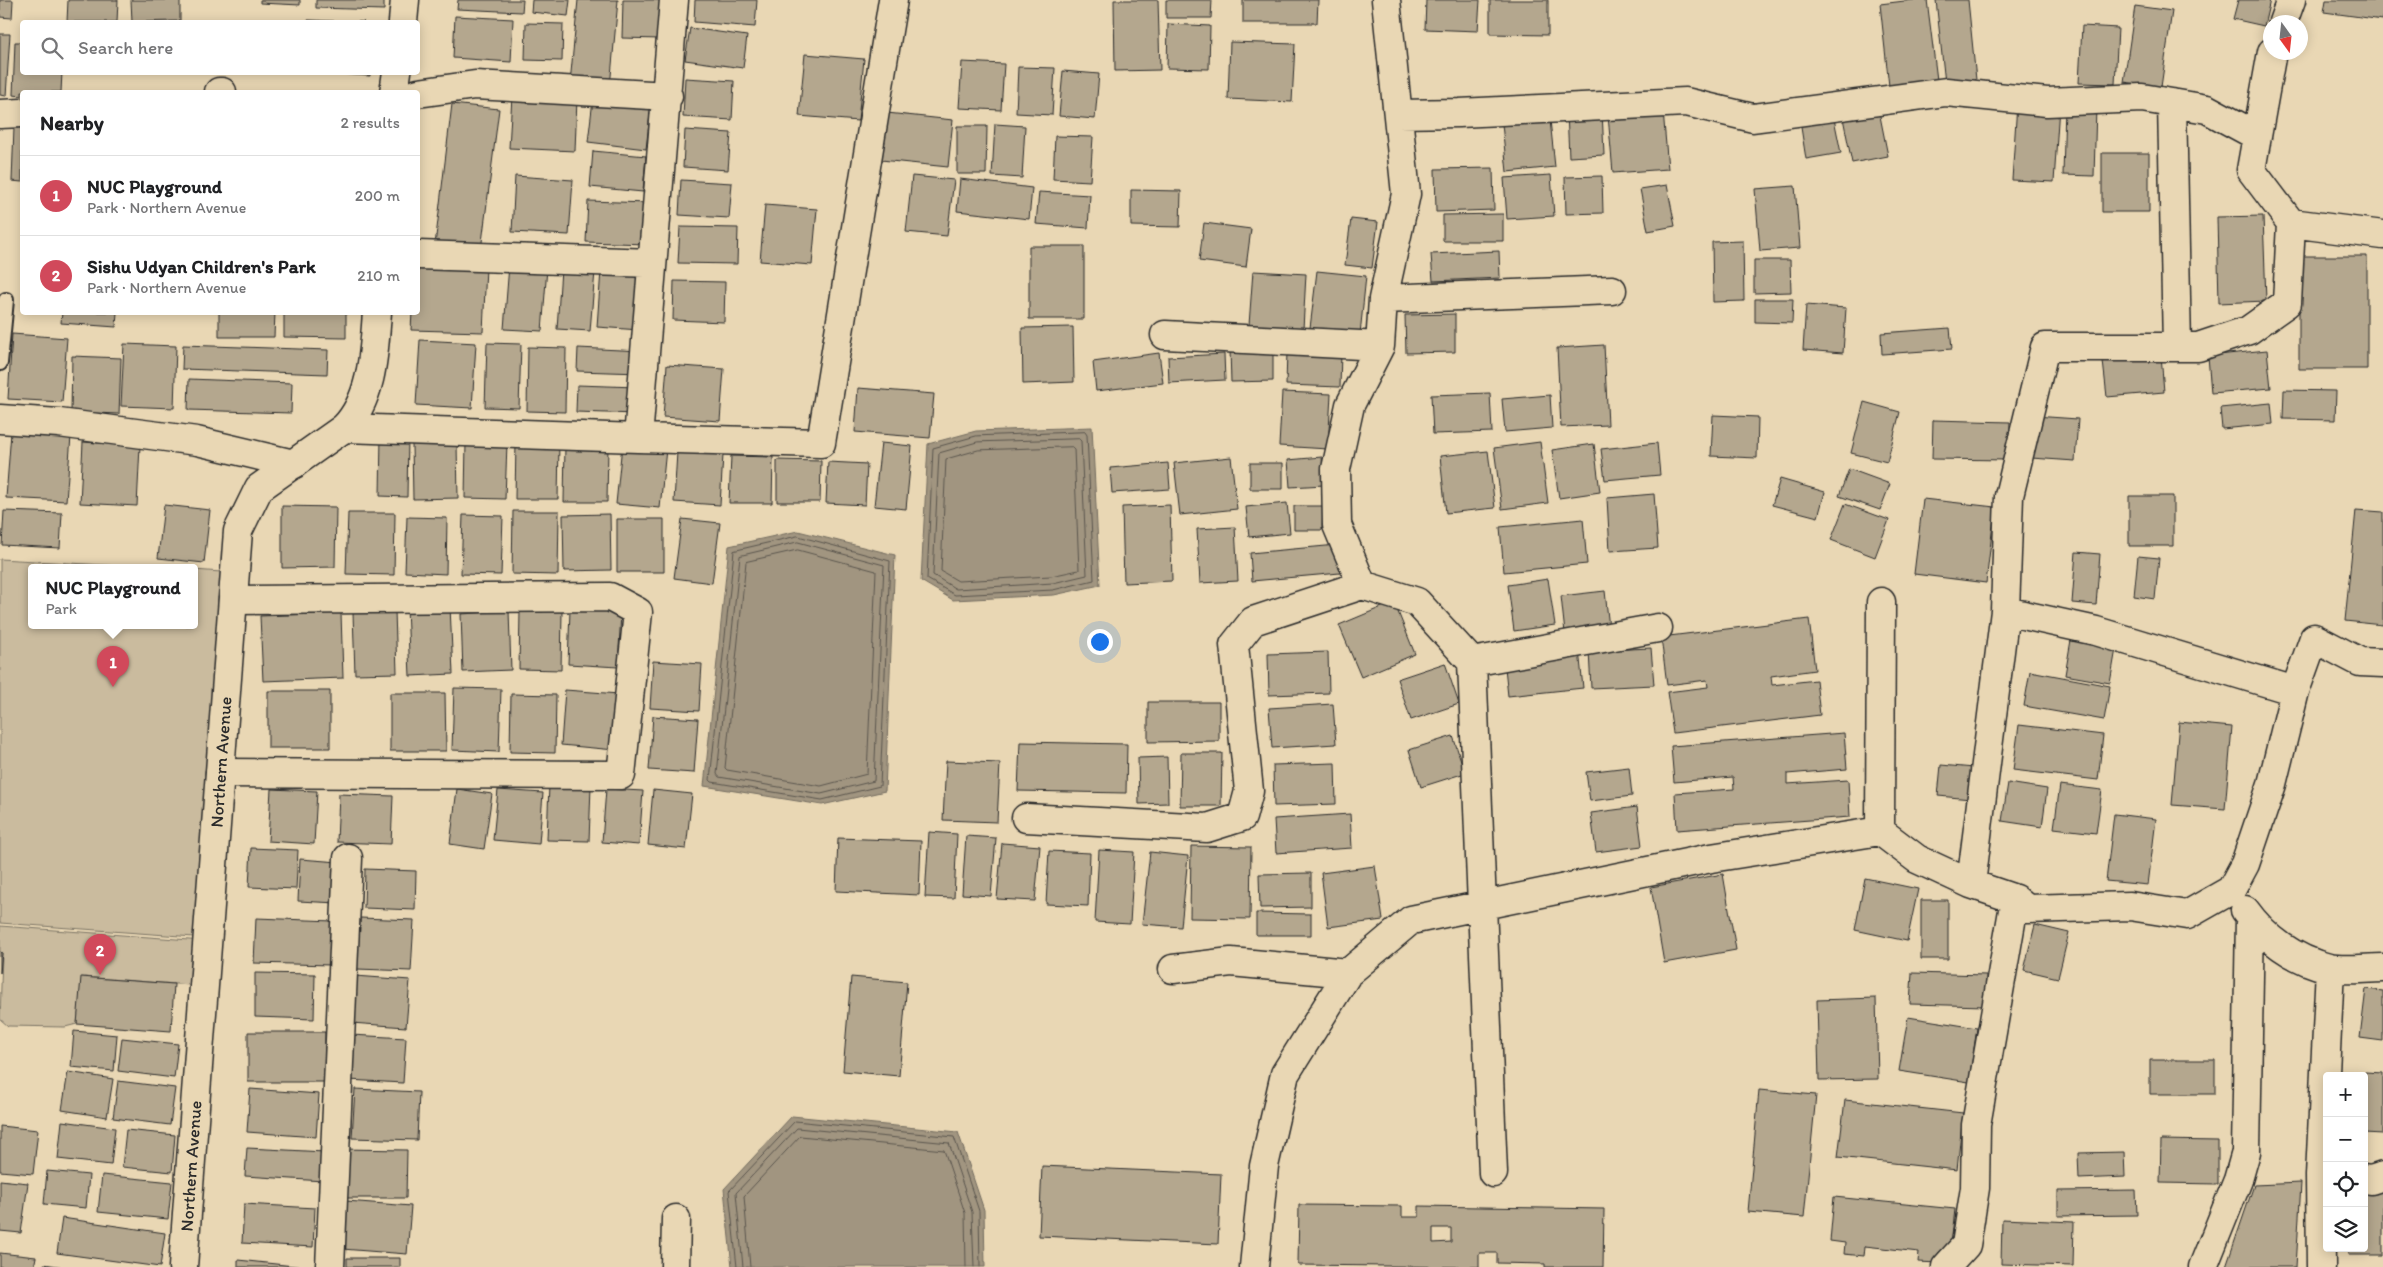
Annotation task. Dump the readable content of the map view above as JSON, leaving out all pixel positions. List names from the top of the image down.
{
  "streets": {
    "street": ["Northern Avenue"]
  },
  "north": "bottom",
  "page": {
    "search": "Search here",
    "heading": ["Nearby", "2 results"],
    "list": [
      {
        "mark": "1",
        "name": "NUC Playground",
        "note": "Park · Northern Avenue",
        "value": "200 m"
      },
      {
        "mark": "2",
        "name": "Sishu Udyan Children's Park",
        "note": "Park · Northern Avenue",
        "value": "210 m"
      }
    ],
    "popup": ["NUC Playground", "Park"],
    "pins": ["1", "2"],
    "map_buttons": ["+", "−"]
  }
}
